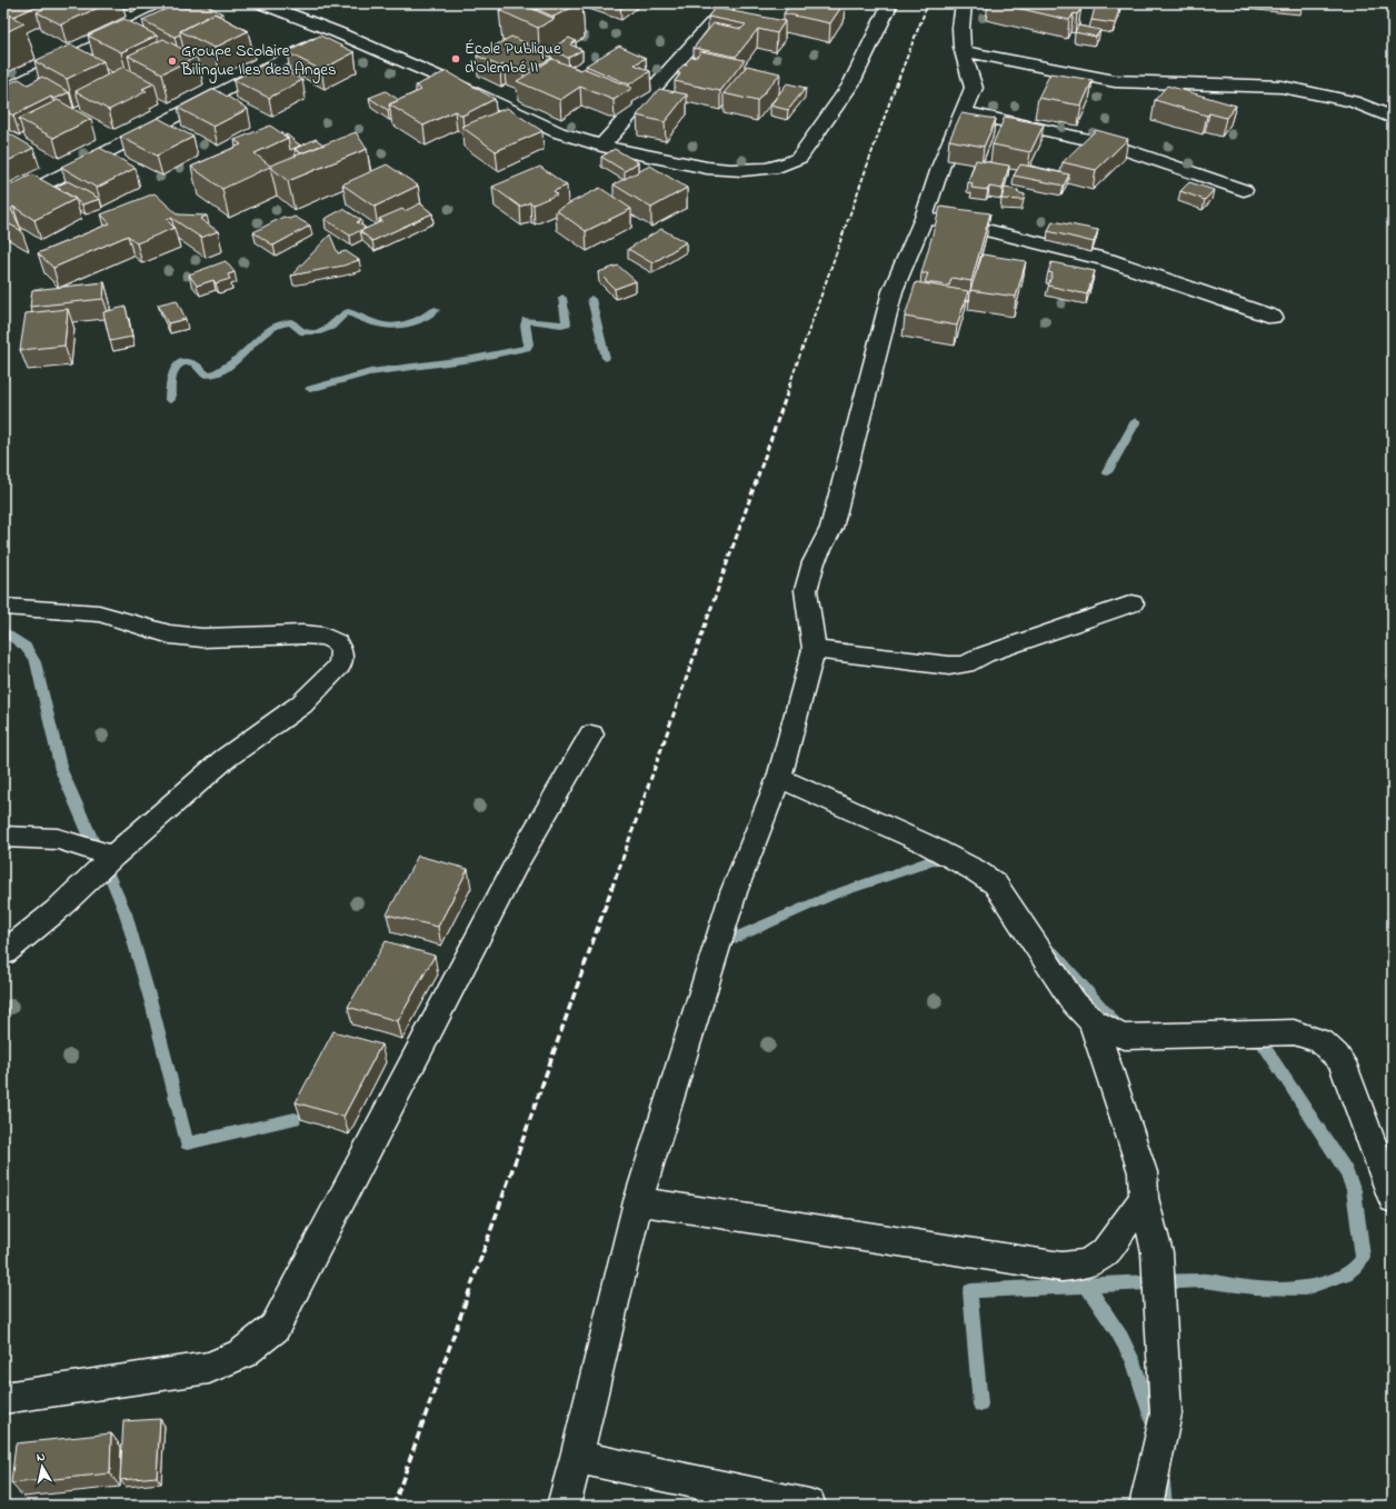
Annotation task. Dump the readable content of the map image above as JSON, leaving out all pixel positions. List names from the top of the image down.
{
  "places": ["École Publique d'Olembé II", "Groupe Scolaire Bilingue Iles des Anges"],
  "north": "top"
}
